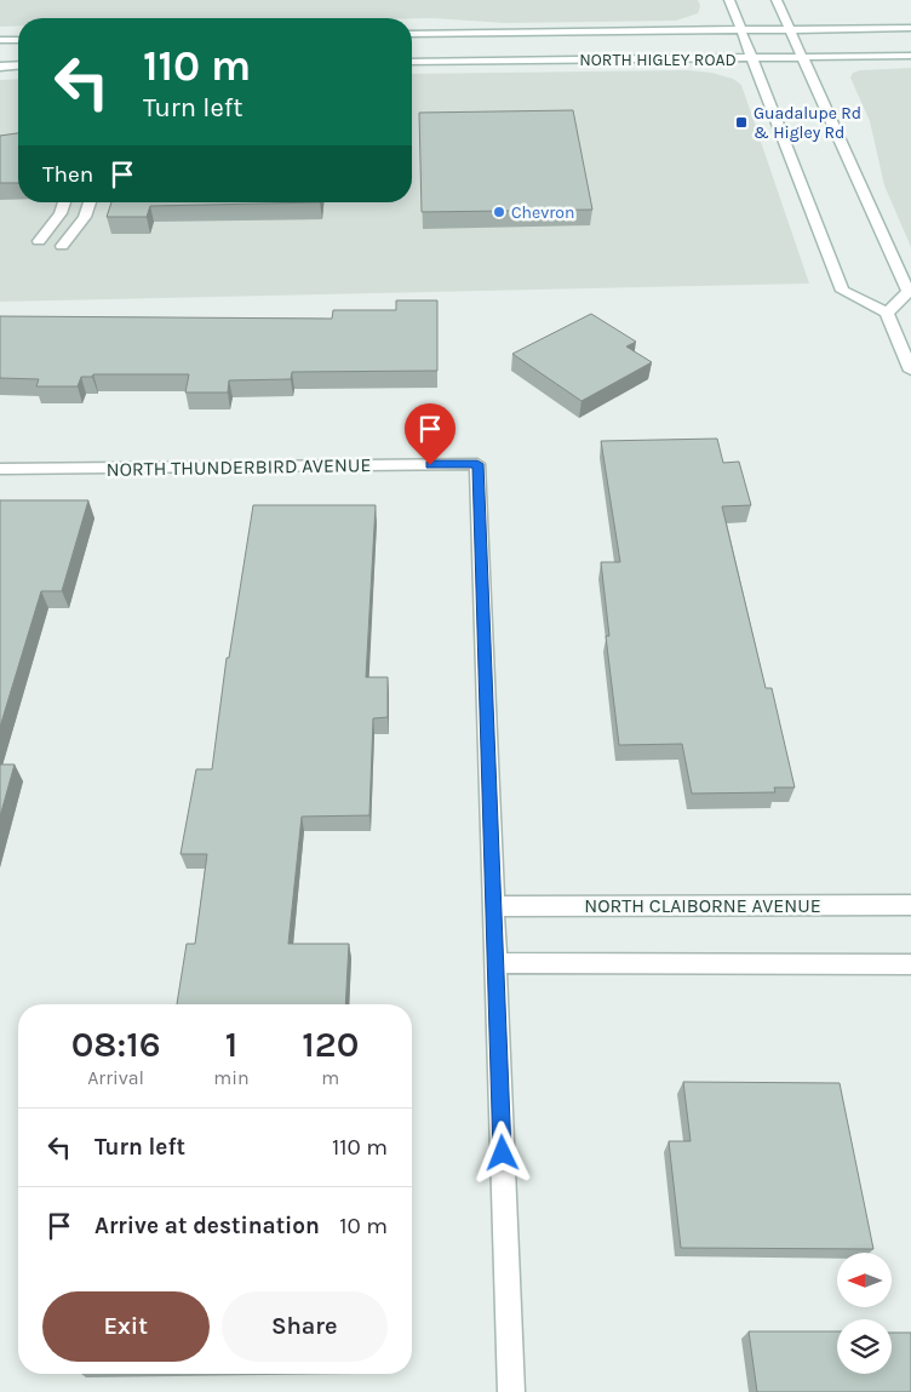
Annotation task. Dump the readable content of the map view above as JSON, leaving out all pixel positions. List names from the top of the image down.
{
  "streets": {
    "main road": ["NORTH HIGLEY ROAD", "NORTH THUNDERBIRD AVENUE", "NORTH CLAIBORNE AVENUE"]
  },
  "crossings": [
    ["NORTH THUNDERBIRD AVENUE", "NORTH CLAIBORNE AVENUE"]
  ],
  "places": {
    "transit": ["Guadalupe Rd & Higley Rd"],
    "other": ["Chevron"]
  },
  "north": "left",
  "page": {
    "turn": ["110 m", "Turn left"],
    "then": "Then",
    "eta": [
      "08:16",
      "Arrival",
      "1",
      "min",
      "120",
      "m"
    ],
    "list": [
      {
        "name": "Turn left",
        "value": "110 m"
      },
      {
        "name": "Arrive at destination",
        "value": "10 m"
      }
    ],
    "buttons": ["Exit", "Share"]
  }
}
